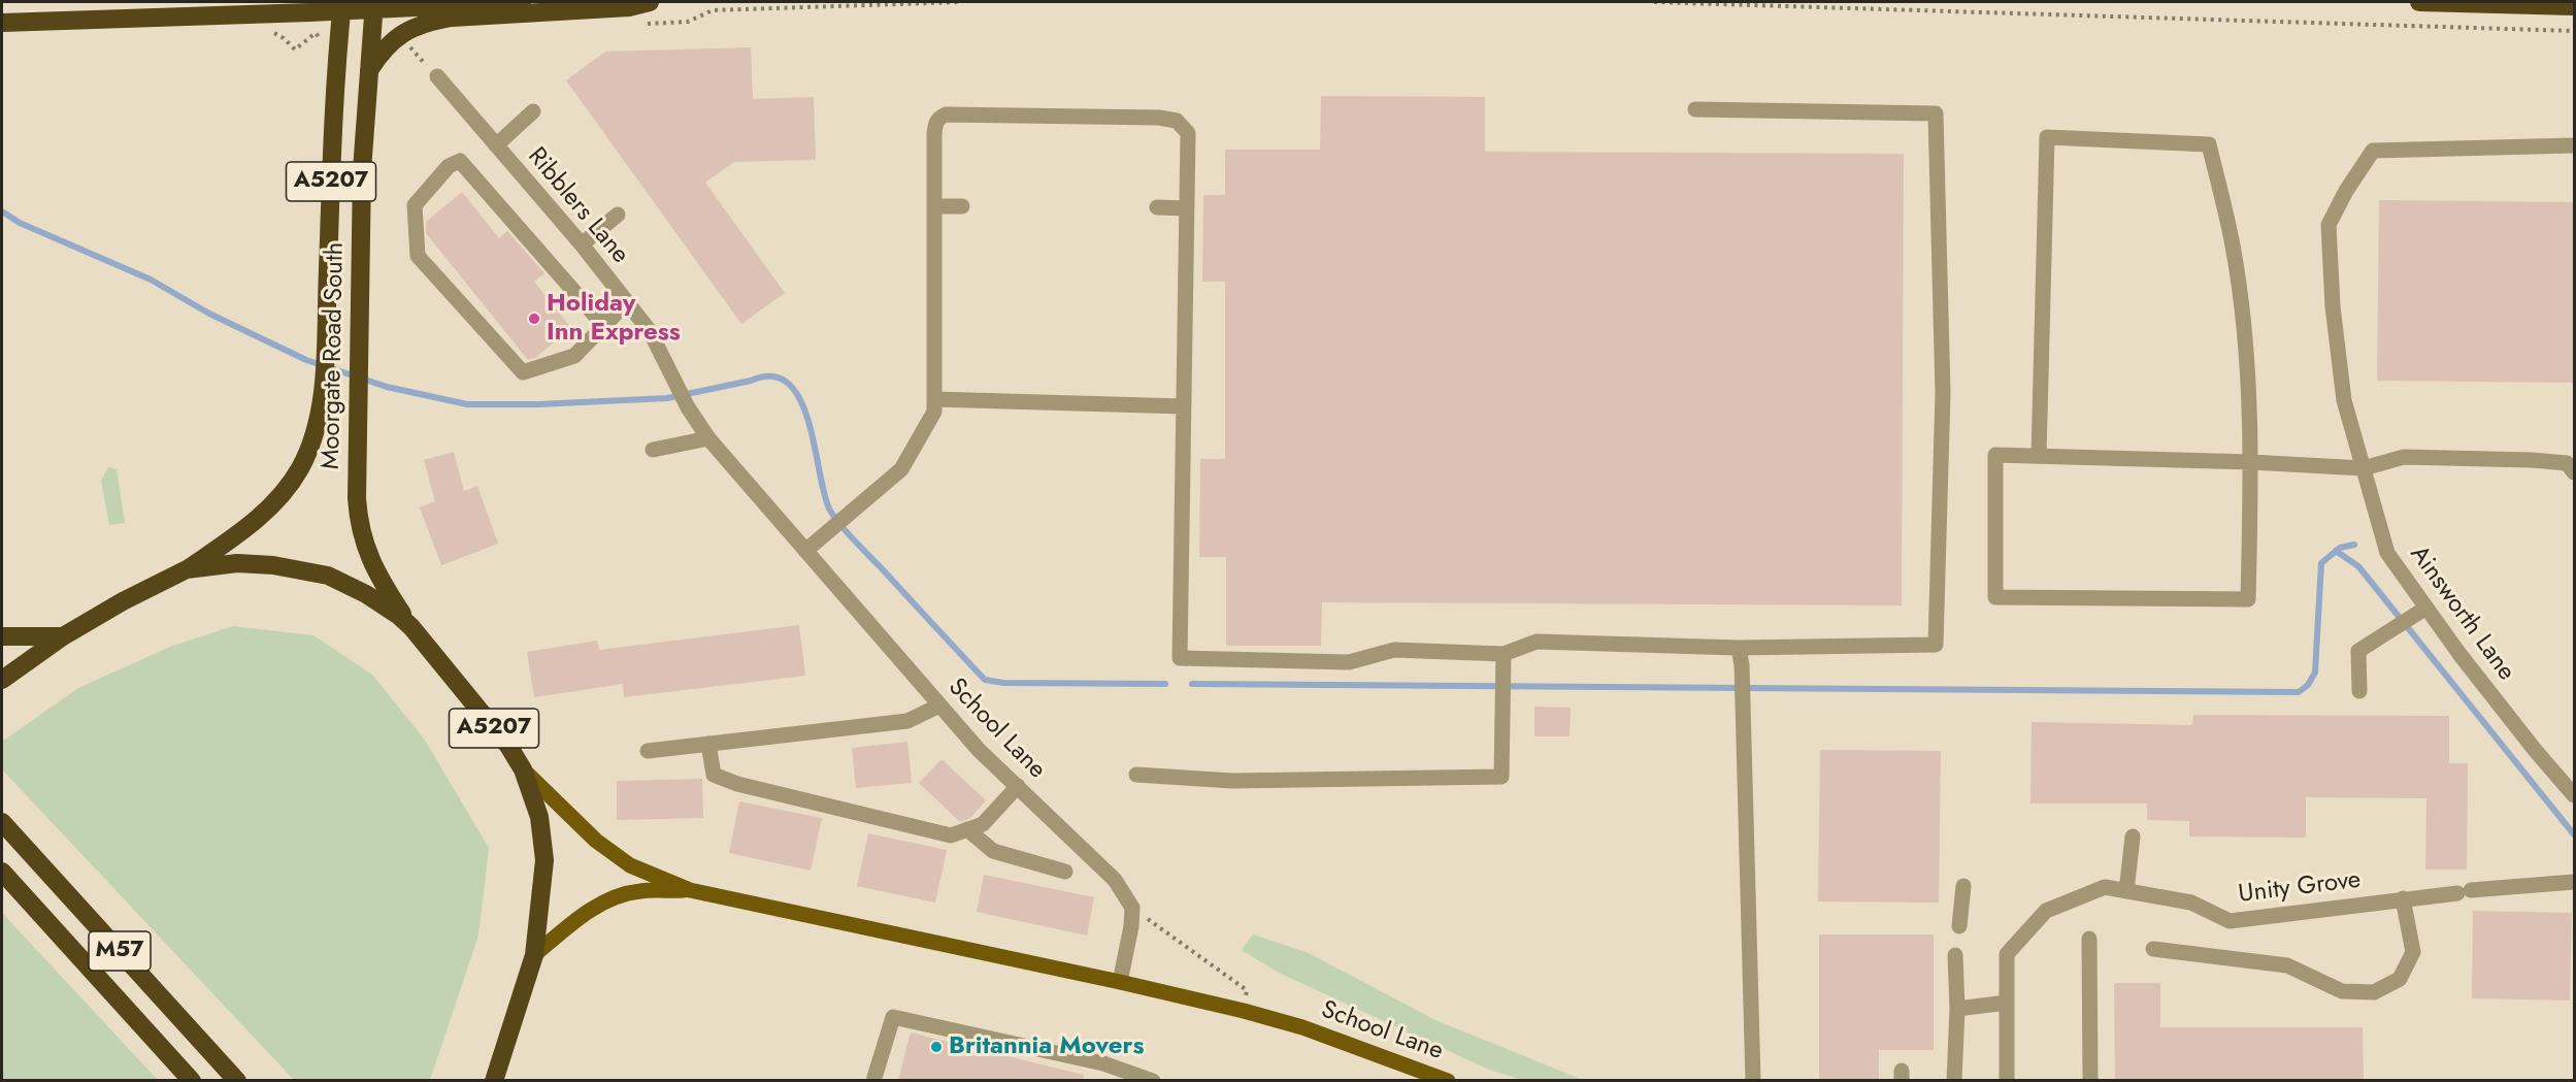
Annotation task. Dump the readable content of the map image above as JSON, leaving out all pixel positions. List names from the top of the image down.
{
  "streets": {
    "highway": ["A5207", "Moorgate Road South", "M57"],
    "main road": ["School Lane"],
    "street": ["Ribblers Lane", "Ainsworth Lane", "Unity Grove"]
  },
  "crossings": [
    ["A5207", "Moorgate Road South"],
    ["A5207", "School Lane"],
    ["Ribblers Lane", "School Lane"]
  ],
  "places": ["Holiday Inn Express", "Britannia Movers"]
}
